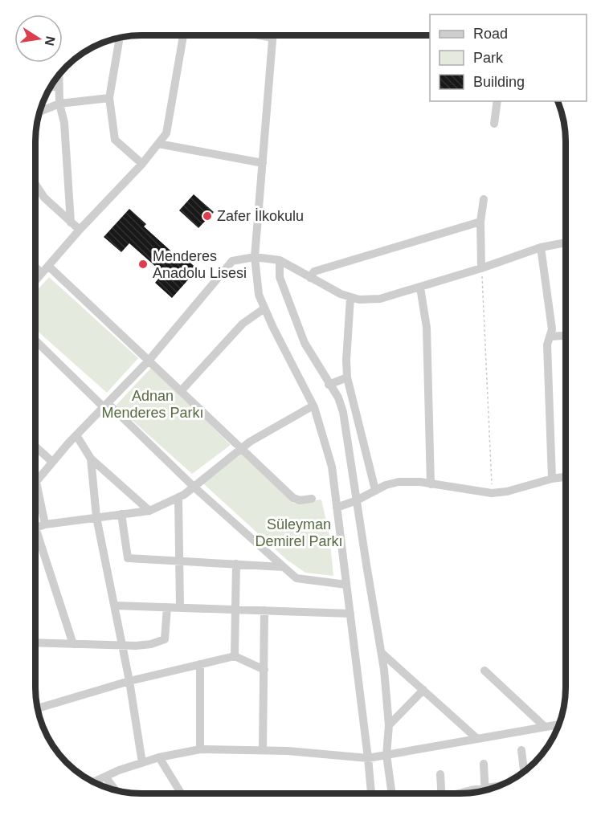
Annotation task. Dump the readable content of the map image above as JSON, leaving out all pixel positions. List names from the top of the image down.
{
  "parks": ["Adnan Menderes Parkı", "Süleyman Demirel Parkı"],
  "places": ["Zafer İlkokulu", "Menderes Anadolu Lisesi"],
  "legend": ["Road", "Park", "Building"],
  "north": "right"
}
